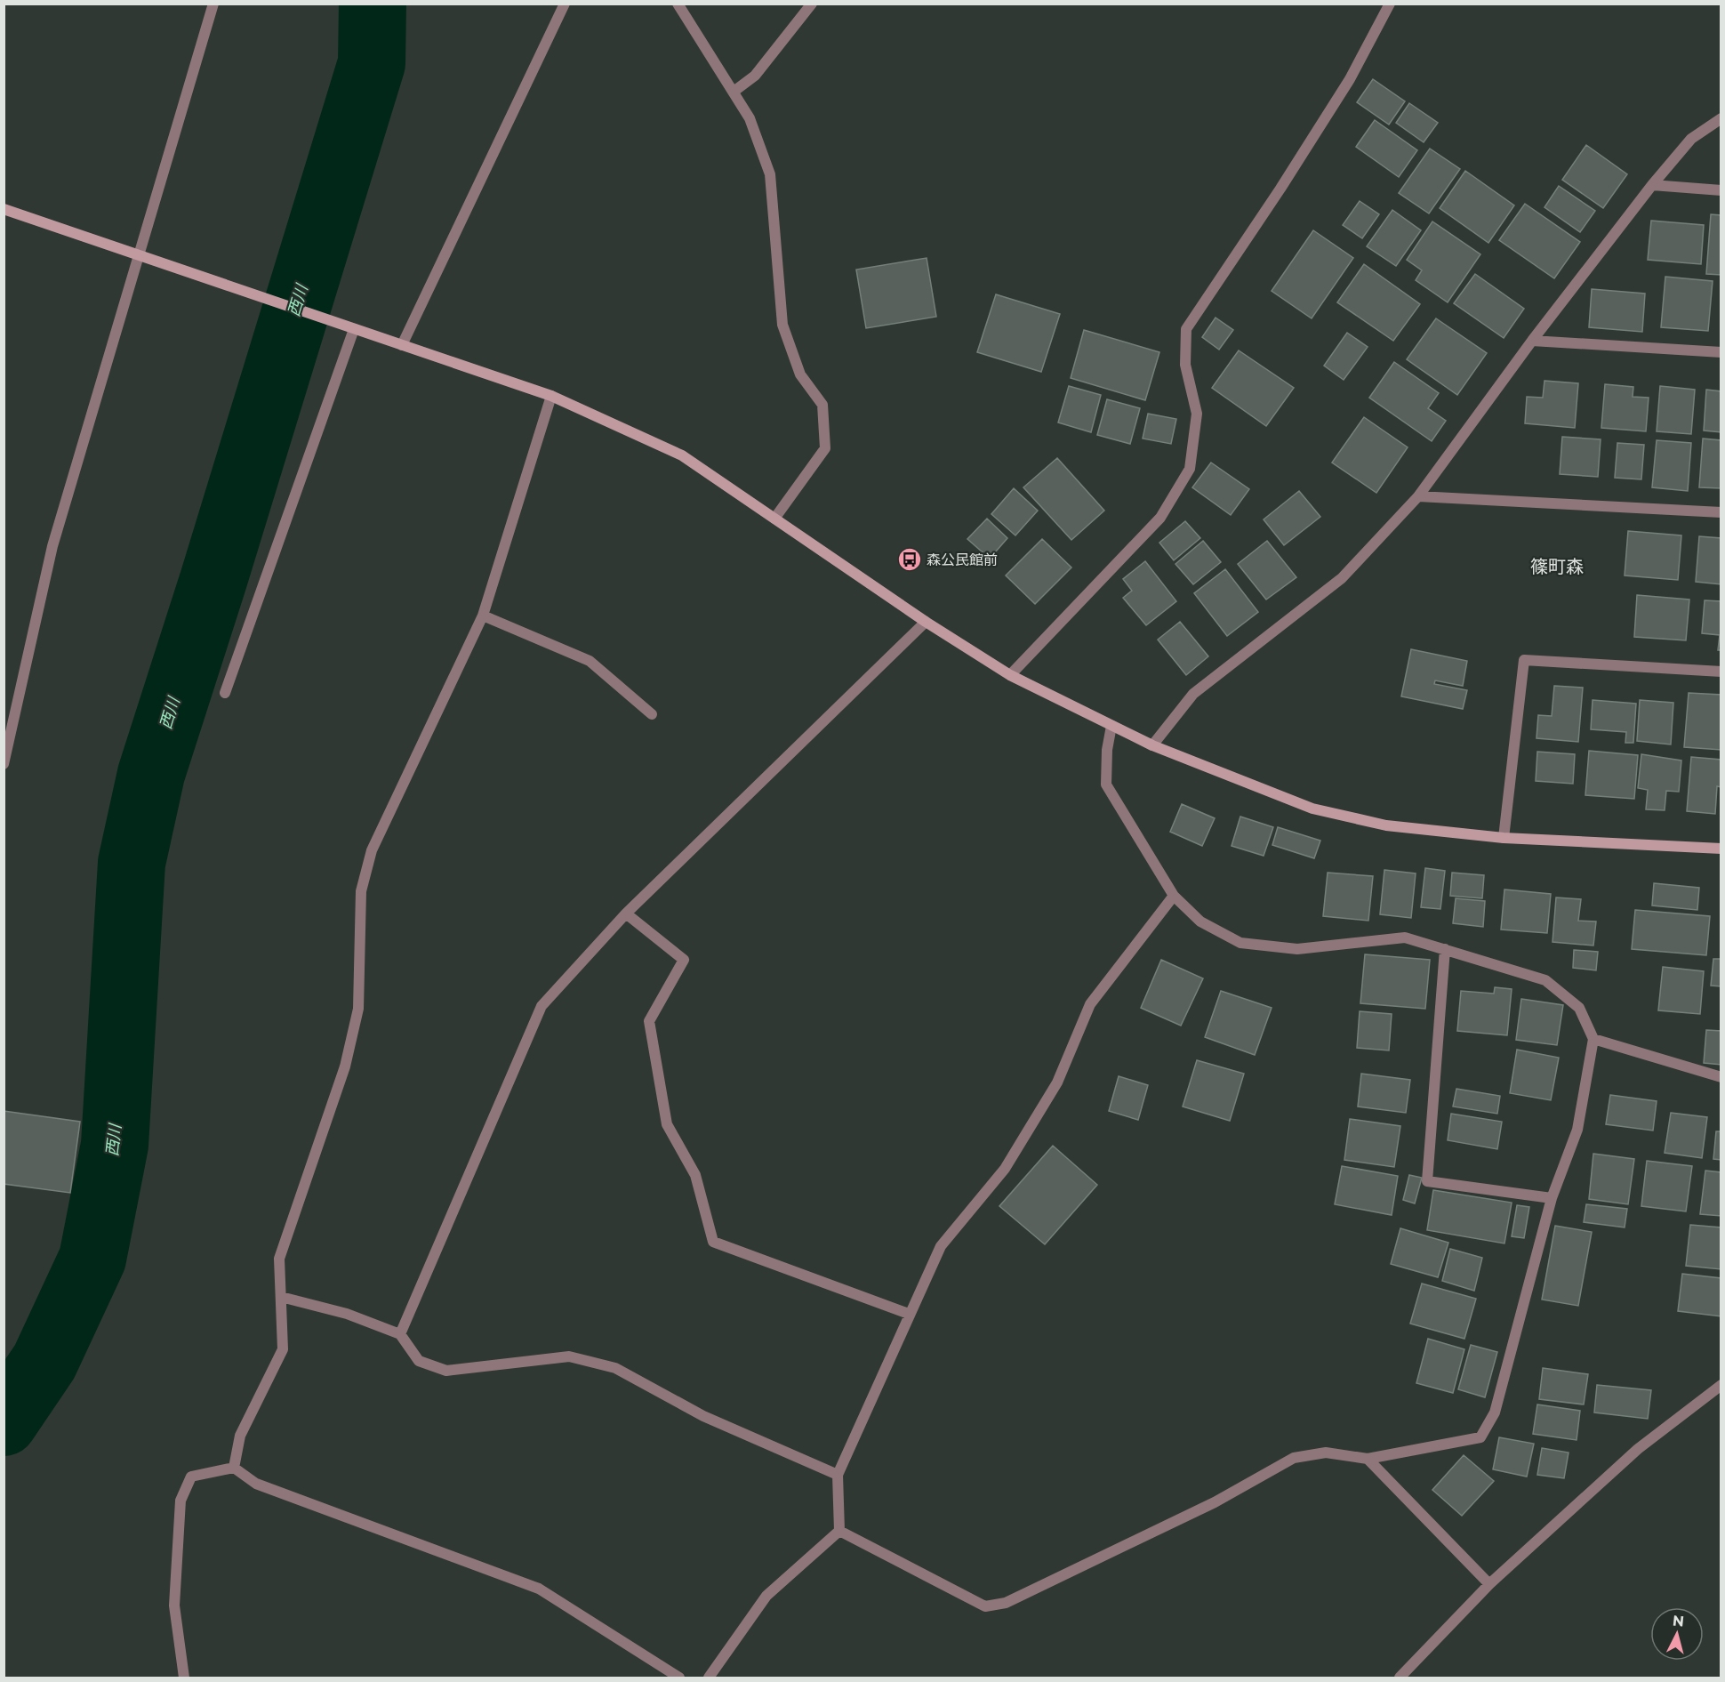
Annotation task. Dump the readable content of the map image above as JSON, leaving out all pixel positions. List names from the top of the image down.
{
  "districts": ["篠町森"],
  "water": ["西川"],
  "places": {
    "bus stop": ["森公民館前"]
  },
  "north": "top"
}
